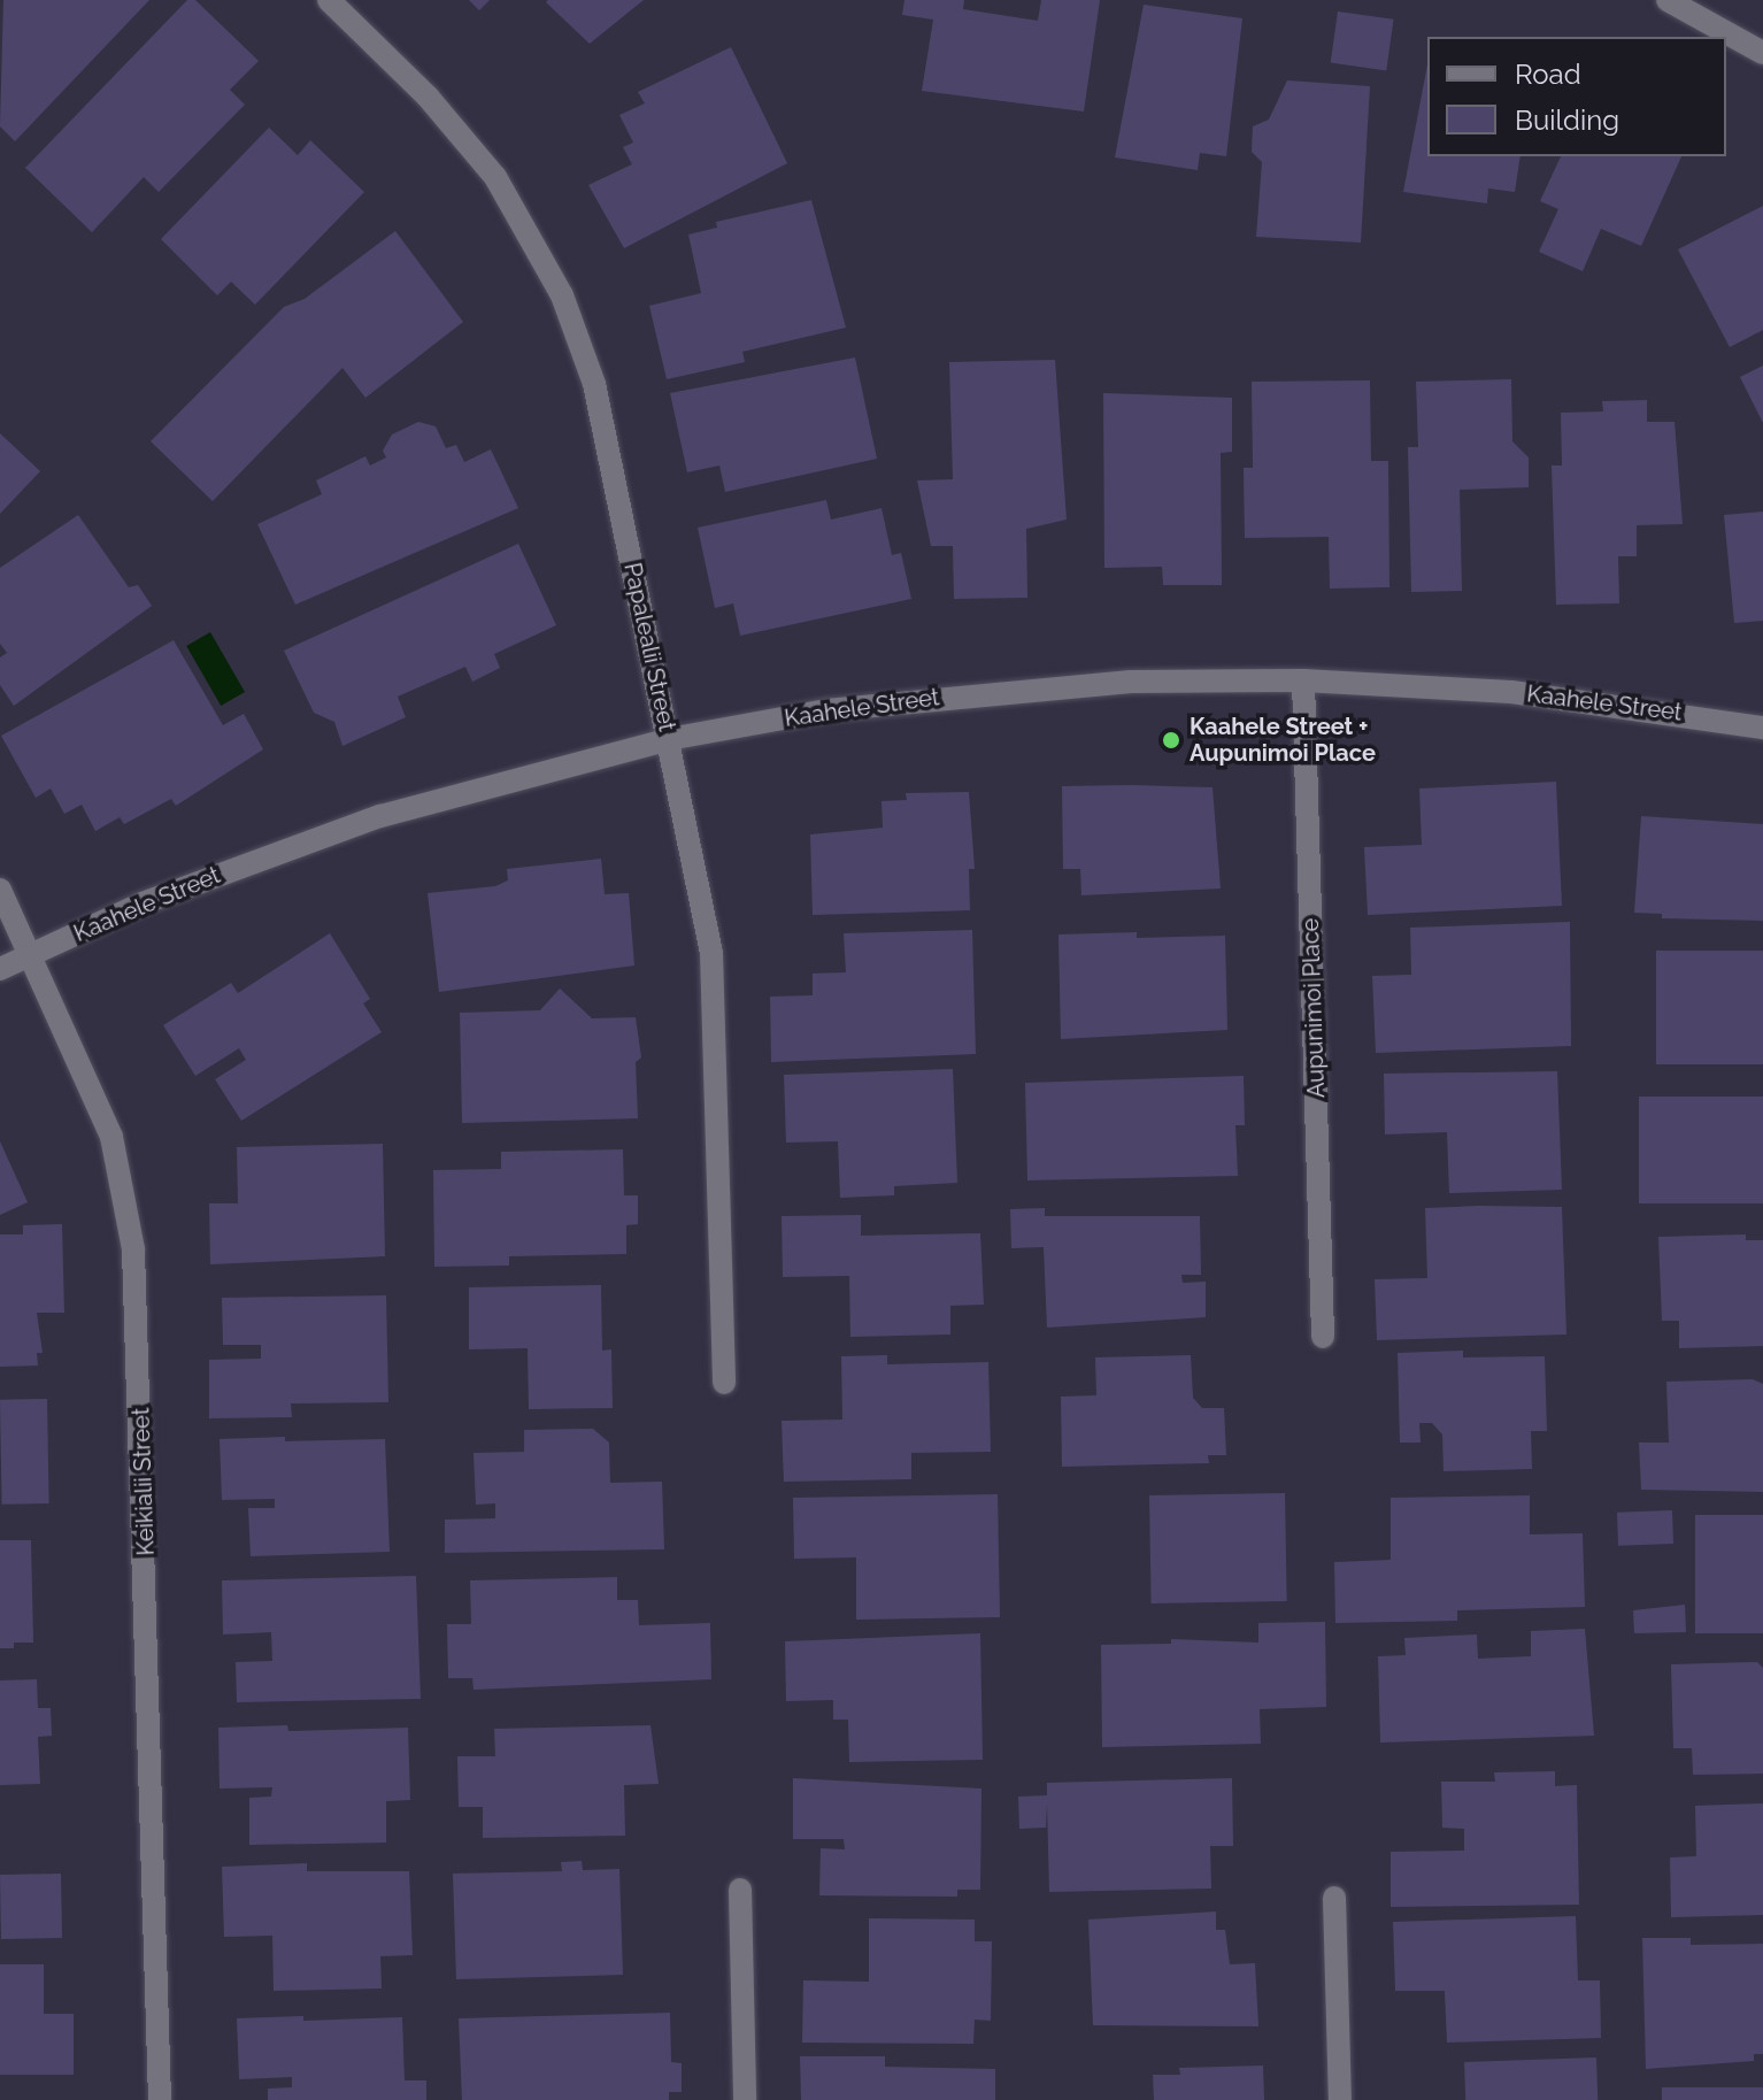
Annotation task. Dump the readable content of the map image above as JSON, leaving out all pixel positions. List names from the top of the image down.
{
  "streets": {
    "street": [
      "Papalealii Street",
      "Kaahele Street",
      "Aupunimoi Place",
      "Keikialii Street"
    ]
  },
  "crossings": [
    ["Papalealii Street", "Kaahele Street"],
    ["Kaahele Street", "Aupunimoi Place"],
    ["Kaahele Street", "Keikialii Street"]
  ],
  "places": ["Kaahele Street + Aupunimoi Place"],
  "legend": ["Road", "Building"]
}
